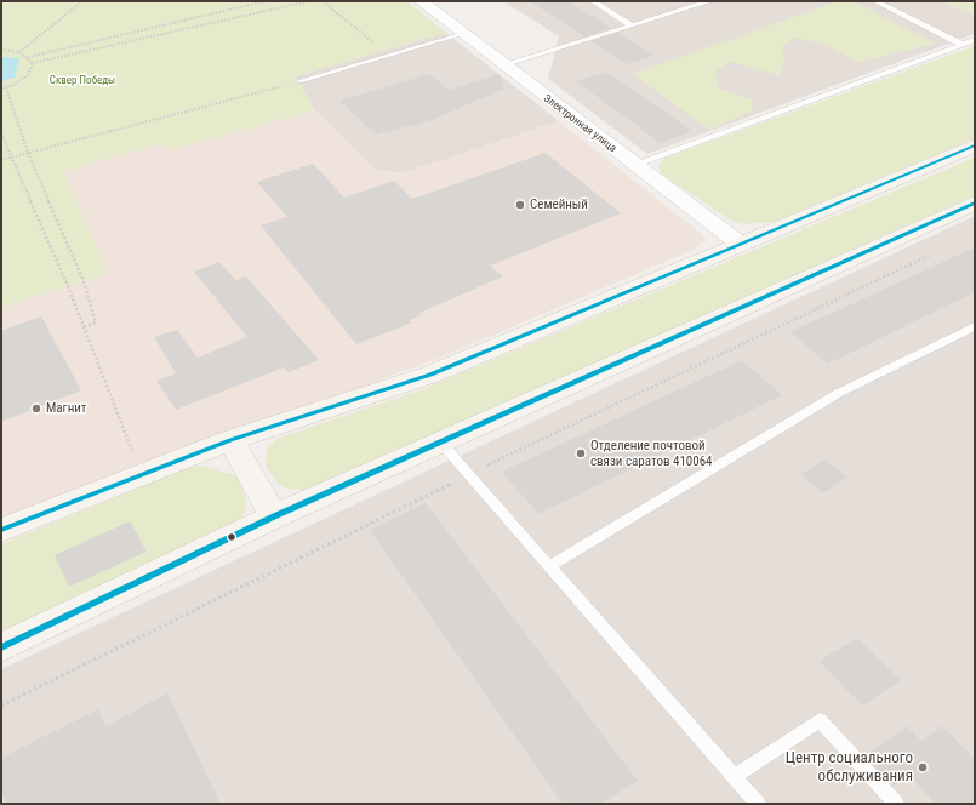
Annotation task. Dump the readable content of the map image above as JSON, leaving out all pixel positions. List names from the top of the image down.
{
  "streets": {
    "street": ["Электронная улица"]
  },
  "parks": ["Сквер Победы"],
  "places": [
    "Семейный",
    "Магнит",
    "Отделение почтовой связи саратов 410064",
    "Центр социального обслуживания"
  ]
}
